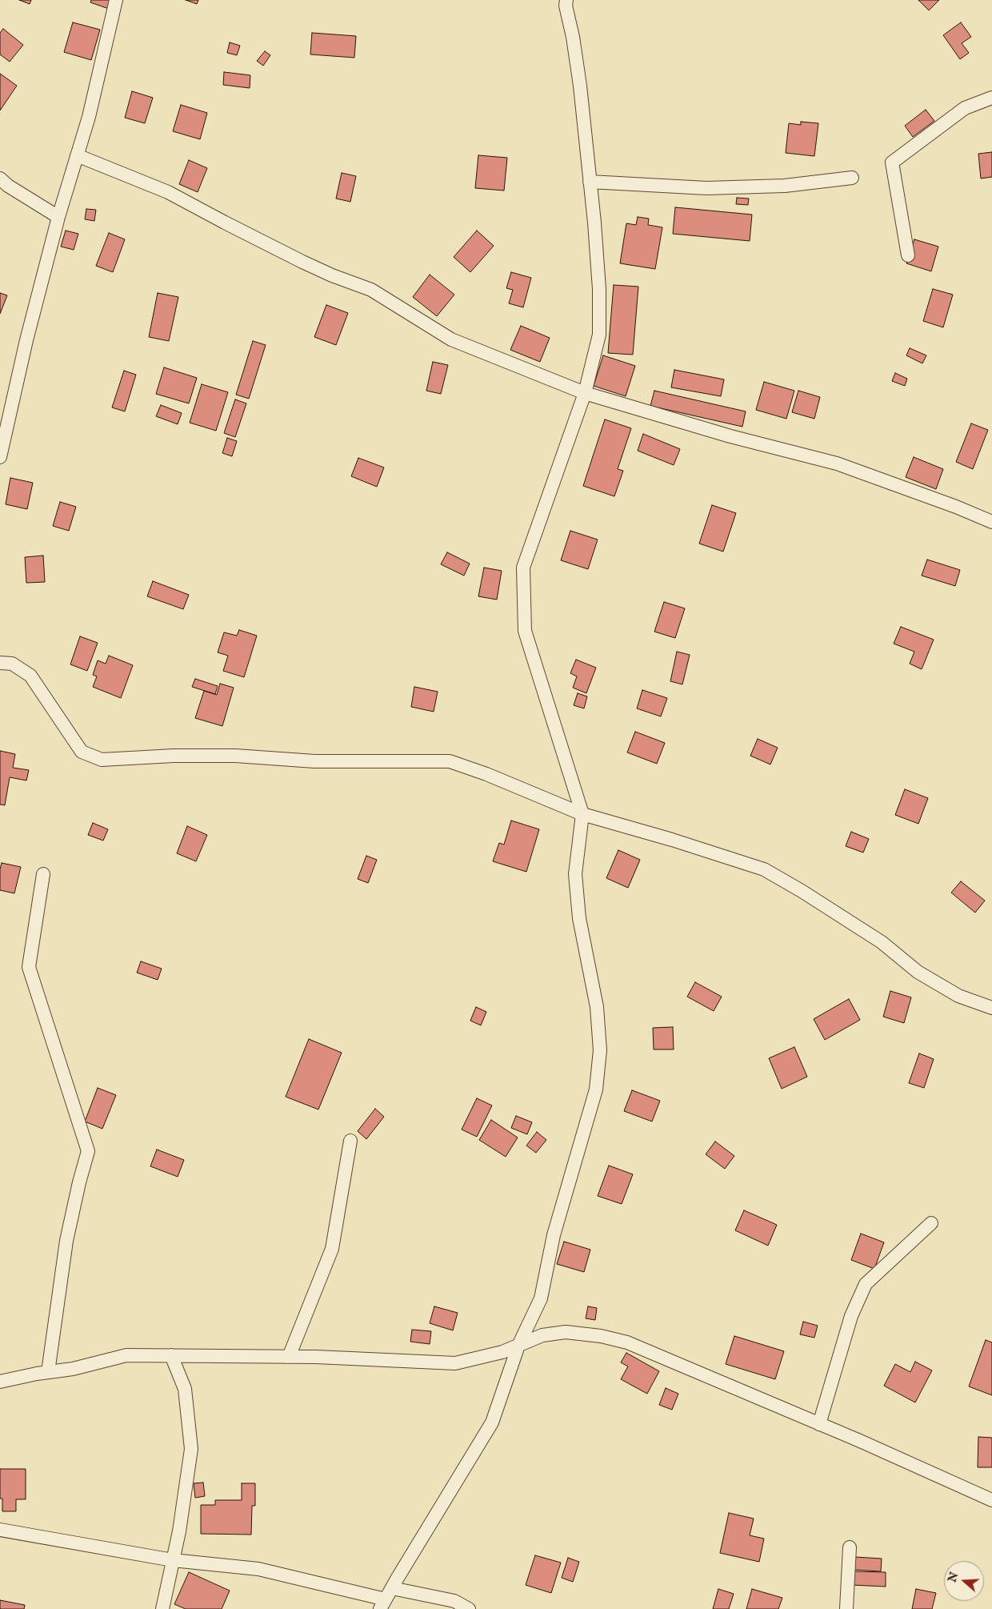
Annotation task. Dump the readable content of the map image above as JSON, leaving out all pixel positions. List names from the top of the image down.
{
  "north": "left"
}
